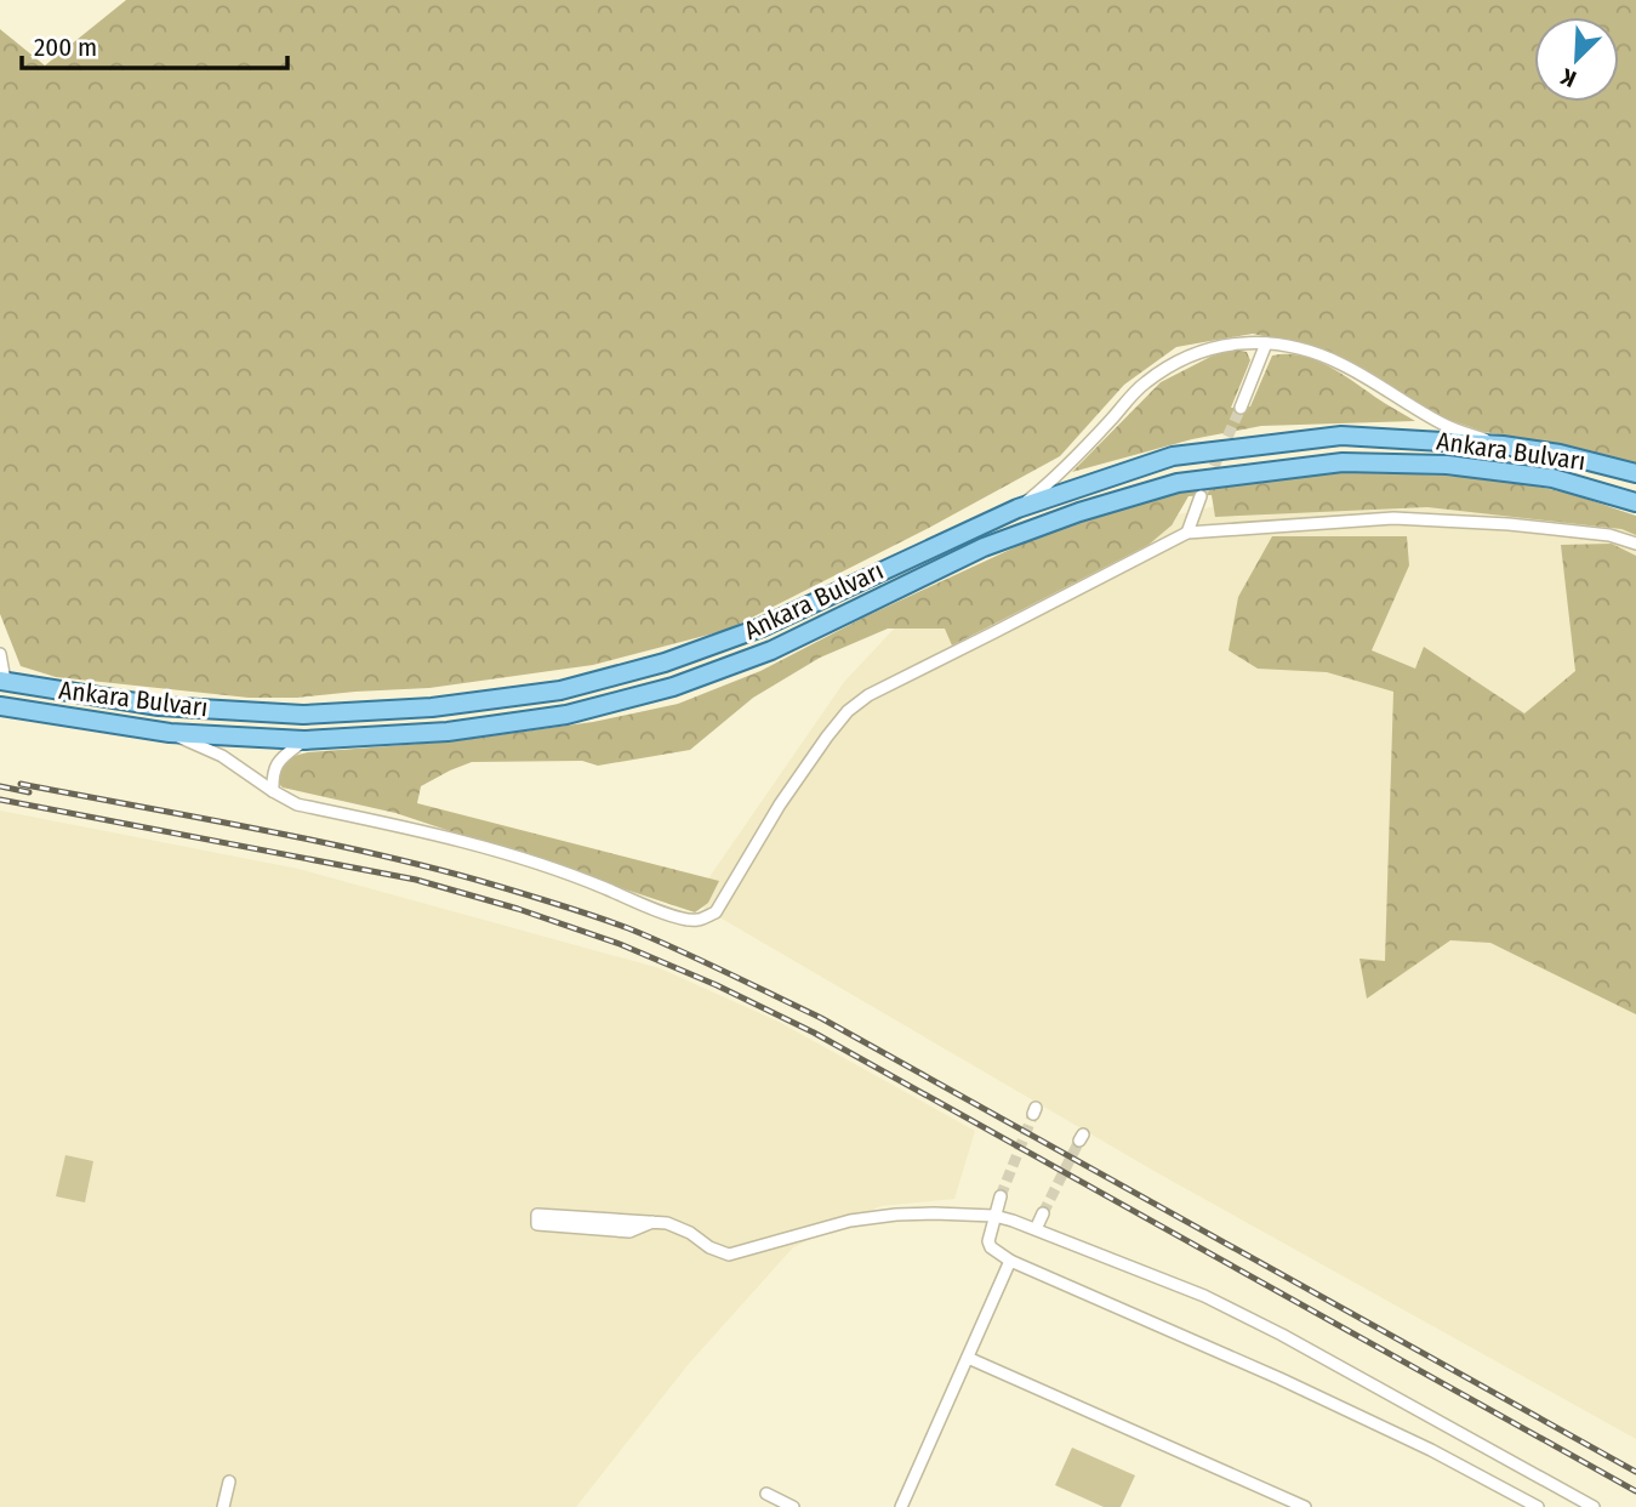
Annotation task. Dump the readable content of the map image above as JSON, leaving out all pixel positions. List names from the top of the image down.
{
  "streets": {
    "main road": ["Ankara Bulvarı"]
  },
  "scale_bar": "200 m",
  "north": "bottom left"
}
